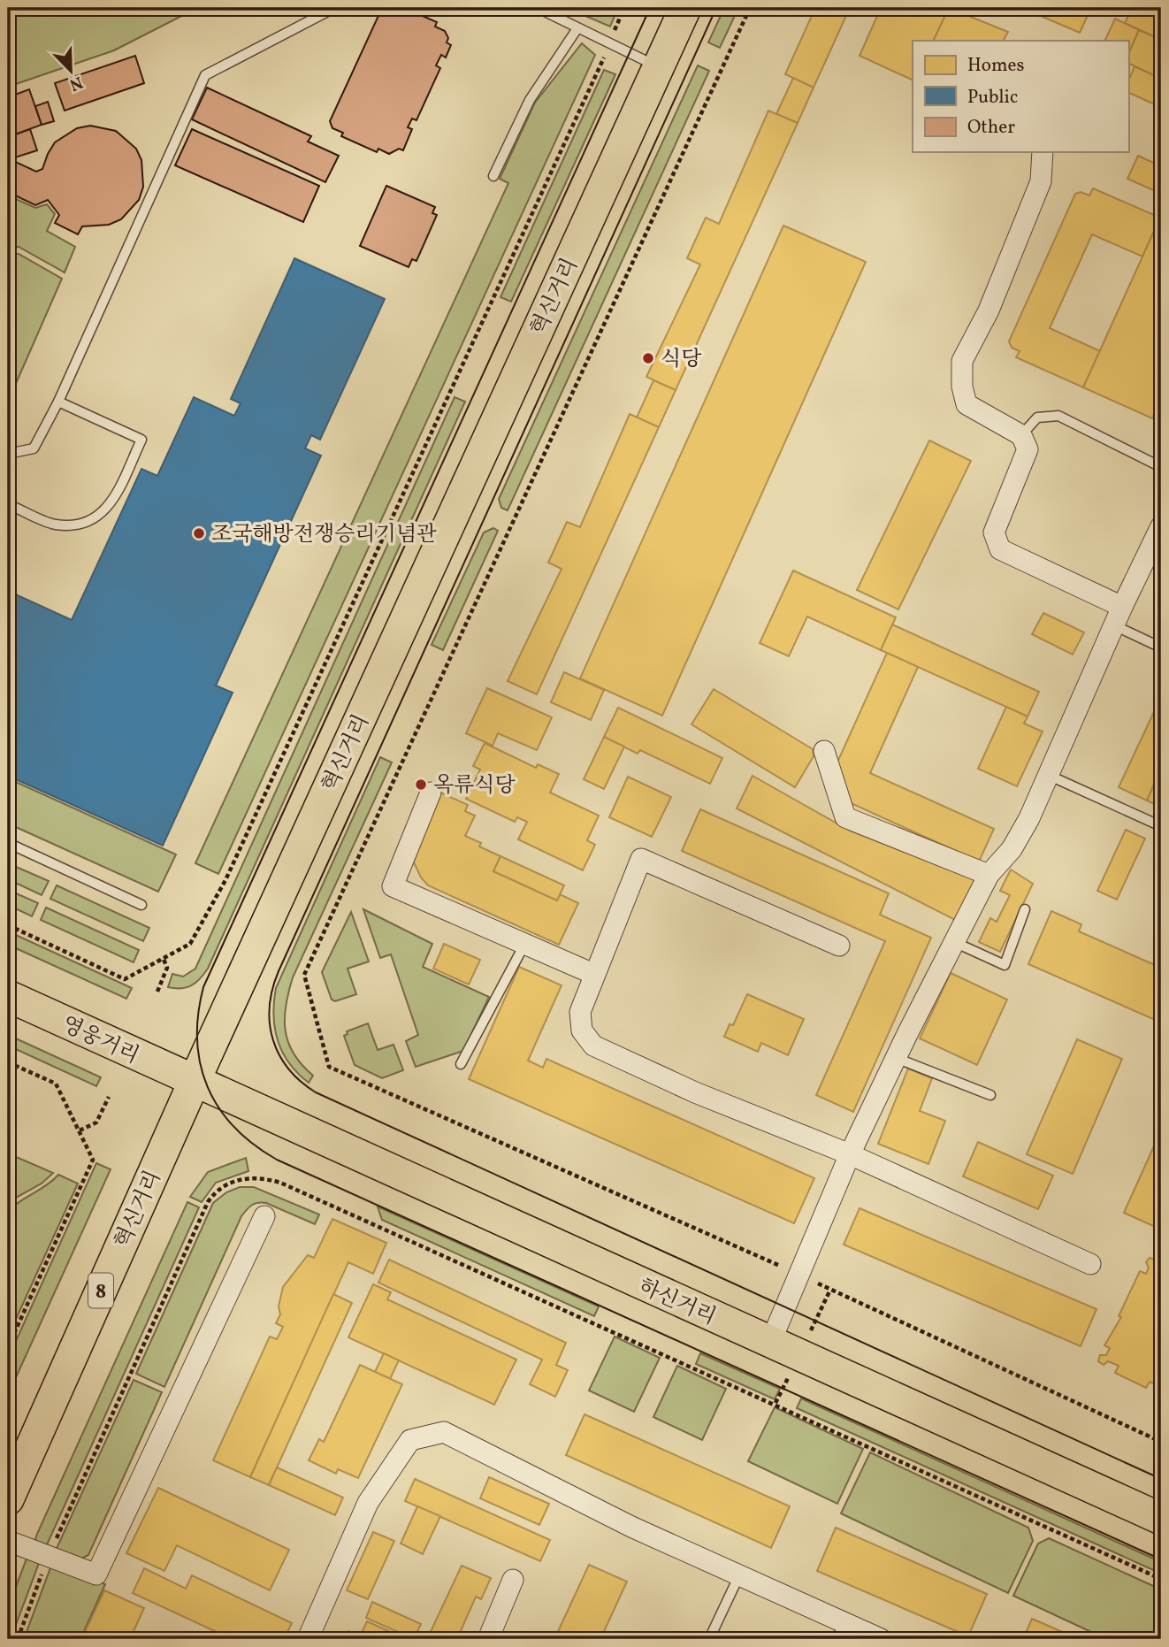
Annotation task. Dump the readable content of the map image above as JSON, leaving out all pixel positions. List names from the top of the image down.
{
  "streets": {
    "main road": [
      "혁신거리",
      "영웅거리",
      "8",
      "하신거리"
    ]
  },
  "crossings": [
    ["혁신거리", "영웅거리"],
    ["혁신거리", "하신거리"],
    ["영웅거리", "하신거리"]
  ],
  "places": ["식당", "조국해방전쟁승리기념관", "옥류식당"],
  "legend": ["Homes", "Public", "Other"],
  "north": "bottom right"
}
